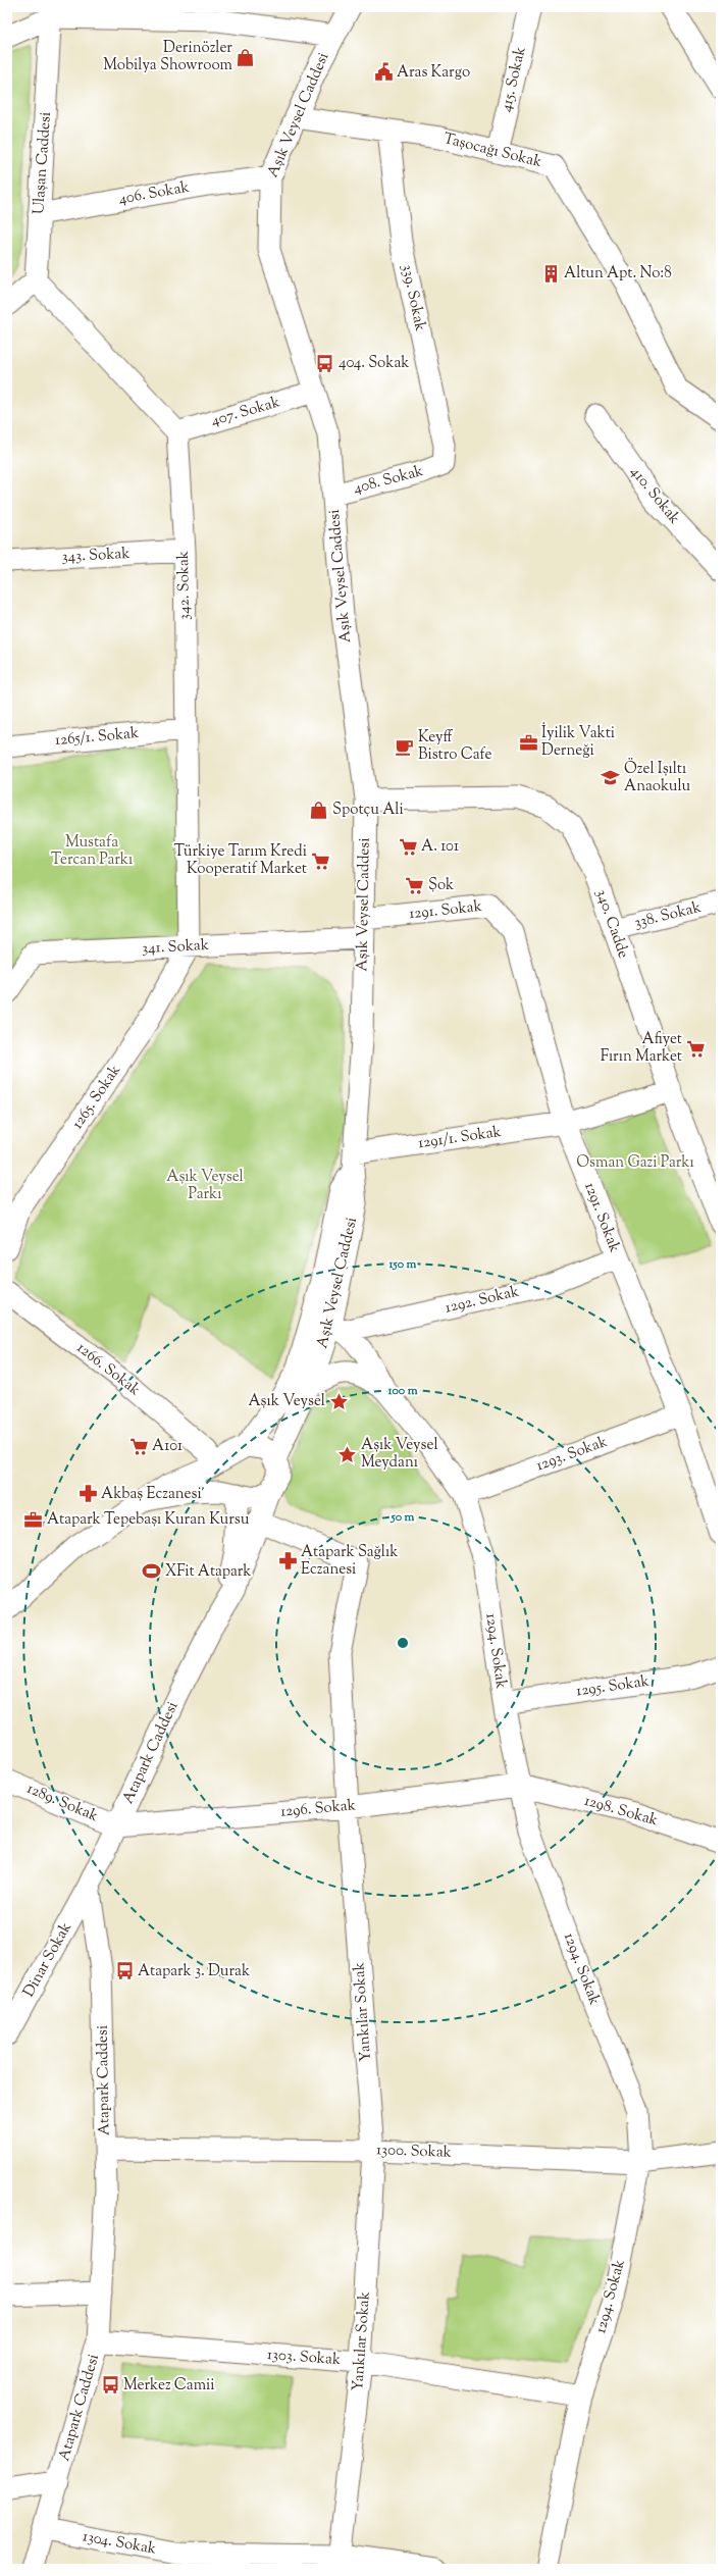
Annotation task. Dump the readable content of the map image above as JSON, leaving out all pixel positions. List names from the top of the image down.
{
  "streets": {
    "street": [
      "415. Sokak",
      "Aşık Veysel Caddesi",
      "Taşocağı Sokak",
      "Ulaşan Caddesi",
      "406. Sokak",
      "339. Sokak",
      "407. Sokak",
      "408. Sokak",
      "410. Sokak",
      "343. Sokak",
      "342. Sokak",
      "1265/1. Sokak",
      "1291. Sokak",
      "338. Sokak",
      "340. Cadde",
      "341. Sokak",
      "1265. Sokak",
      "1291/1. Sokak",
      "1292. Sokak",
      "1266. Sokak",
      "1293. Sokak",
      "1294. Sokak",
      "1295. Sokak",
      "Atapark Caddesi",
      "1289. Sokak",
      "1296. Sokak",
      "1298. Sokak",
      "Dinar Sokak",
      "Yankılar Sokak",
      "1300. Sokak",
      "1303. Sokak",
      "1304. Sokak"
    ]
  },
  "crossings": [
    ["415. Sokak", "Taşocağı Sokak"],
    ["Aşık Veysel Caddesi", "Taşocağı Sokak"],
    ["Aşık Veysel Caddesi", "406. Sokak"],
    ["Aşık Veysel Caddesi", "407. Sokak"],
    ["Aşık Veysel Caddesi", "408. Sokak"],
    ["Aşık Veysel Caddesi", "1291. Sokak"],
    ["Aşık Veysel Caddesi", "340. Cadde"],
    ["Aşık Veysel Caddesi", "341. Sokak"],
    ["Aşık Veysel Caddesi", "1291/1. Sokak"],
    ["Aşık Veysel Caddesi", "1292. Sokak"],
    ["Aşık Veysel Caddesi", "1294. Sokak"],
    ["Aşık Veysel Caddesi", "Atapark Caddesi"],
    ["Taşocağı Sokak", "339. Sokak"],
    ["Ulaşan Caddesi", "406. Sokak"],
    ["339. Sokak", "408. Sokak"],
    ["407. Sokak", "342. Sokak"],
    ["343. Sokak", "342. Sokak"],
    ["342. Sokak", "1265/1. Sokak"],
    ["342. Sokak", "341. Sokak"],
    ["342. Sokak", "1265. Sokak"],
    ["1291. Sokak", "341. Sokak"],
    ["1291. Sokak", "1291/1. Sokak"],
    ["1291. Sokak", "1292. Sokak"],
    ["1291. Sokak", "1293. Sokak"],
    ["338. Sokak", "340. Cadde"],
    ["340. Cadde", "1291/1. Sokak"],
    ["341. Sokak", "1265. Sokak"],
    ["1292. Sokak", "1294. Sokak"],
    ["1293. Sokak", "1294. Sokak"],
    ["1294. Sokak", "1295. Sokak"],
    ["1294. Sokak", "1296. Sokak"],
    ["1294. Sokak", "1298. Sokak"],
    ["1294. Sokak", "1300. Sokak"],
    ["1294. Sokak", "1303. Sokak"],
    ["Atapark Caddesi", "1289. Sokak"],
    ["Atapark Caddesi", "1296. Sokak"],
    ["Atapark Caddesi", "Dinar Sokak"],
    ["Atapark Caddesi", "Yankılar Sokak"],
    ["Atapark Caddesi", "1300. Sokak"],
    ["Atapark Caddesi", "1303. Sokak"],
    ["Atapark Caddesi", "1304. Sokak"],
    ["1289. Sokak", "1296. Sokak"],
    ["1296. Sokak", "1298. Sokak"],
    ["1296. Sokak", "Yankılar Sokak"],
    ["Yankılar Sokak", "1300. Sokak"],
    ["Yankılar Sokak", "1303. Sokak"],
    ["Yankılar Sokak", "1304. Sokak"]
  ],
  "parks": ["Mustafa Tercan Parkı", "Osman Gazi Parkı", "Aşık Veysel Parkı"],
  "places": {
    "shop": ["Derinözler Mobilya Showroom", "Spotçu Ali"],
    "public building": ["Aras Kargo"],
    "building": ["Altun Apt. No:8"],
    "bus stop": ["404. Sokak", "Atapark 3. Durak", "Merkez Camii"],
    "office": ["İyilik Vakti Derneği", "Atapark Tepebaşı Kuran Kursu"],
    "cafe": ["Keyff Bistro Cafe"],
    "school or university": ["Özel Işıltı Anaokulu"],
    "supermarket": [
      "A. 101",
      "Türkiye Tarım Kredi Kooperatif Market",
      "Şok",
      "Afiyet Fırın Market",
      "A101"
    ],
    "place": ["Aşık Veysel", "Aşık Veysel Meydanı"],
    "pharmacy": ["Akbaş Eczanesi", "Atapark Sağlık Eczanesi"],
    "sports": ["XFit Atapark"]
  },
  "rings": ["150 m", "100 m", "50 m"]
}
